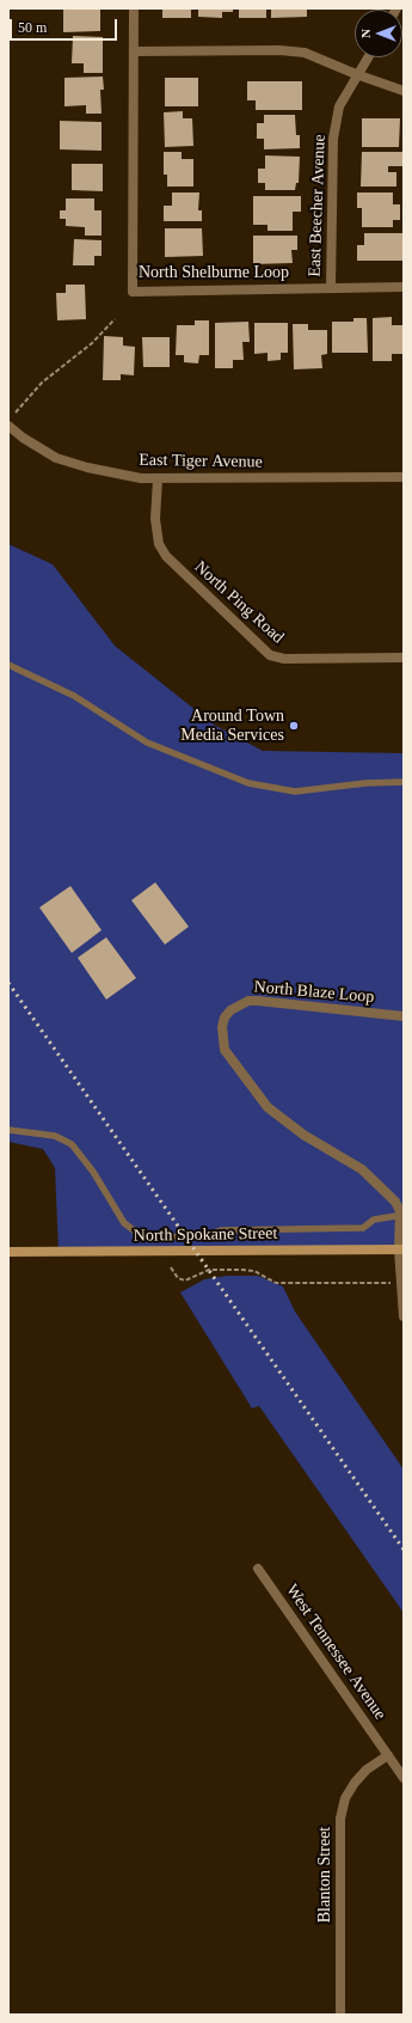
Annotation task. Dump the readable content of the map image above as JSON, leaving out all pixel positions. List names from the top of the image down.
{
  "streets": {
    "street": [
      "East Beecher Avenue",
      "North Shelburne Loop",
      "East Tiger Avenue",
      "North Ping Road",
      "North Blaze Loop",
      "North Spokane Street",
      "West Tennessee Avenue",
      "Blanton Street"
    ]
  },
  "crossings": [
    ["East Beecher Avenue", "North Shelburne Loop"],
    ["East Tiger Avenue", "North Ping Road"],
    ["North Blaze Loop", "North Spokane Street"],
    ["West Tennessee Avenue", "Blanton Street"]
  ],
  "places": ["Around Town Media Services"],
  "scale_bar": "50 m",
  "north": "left"
}
